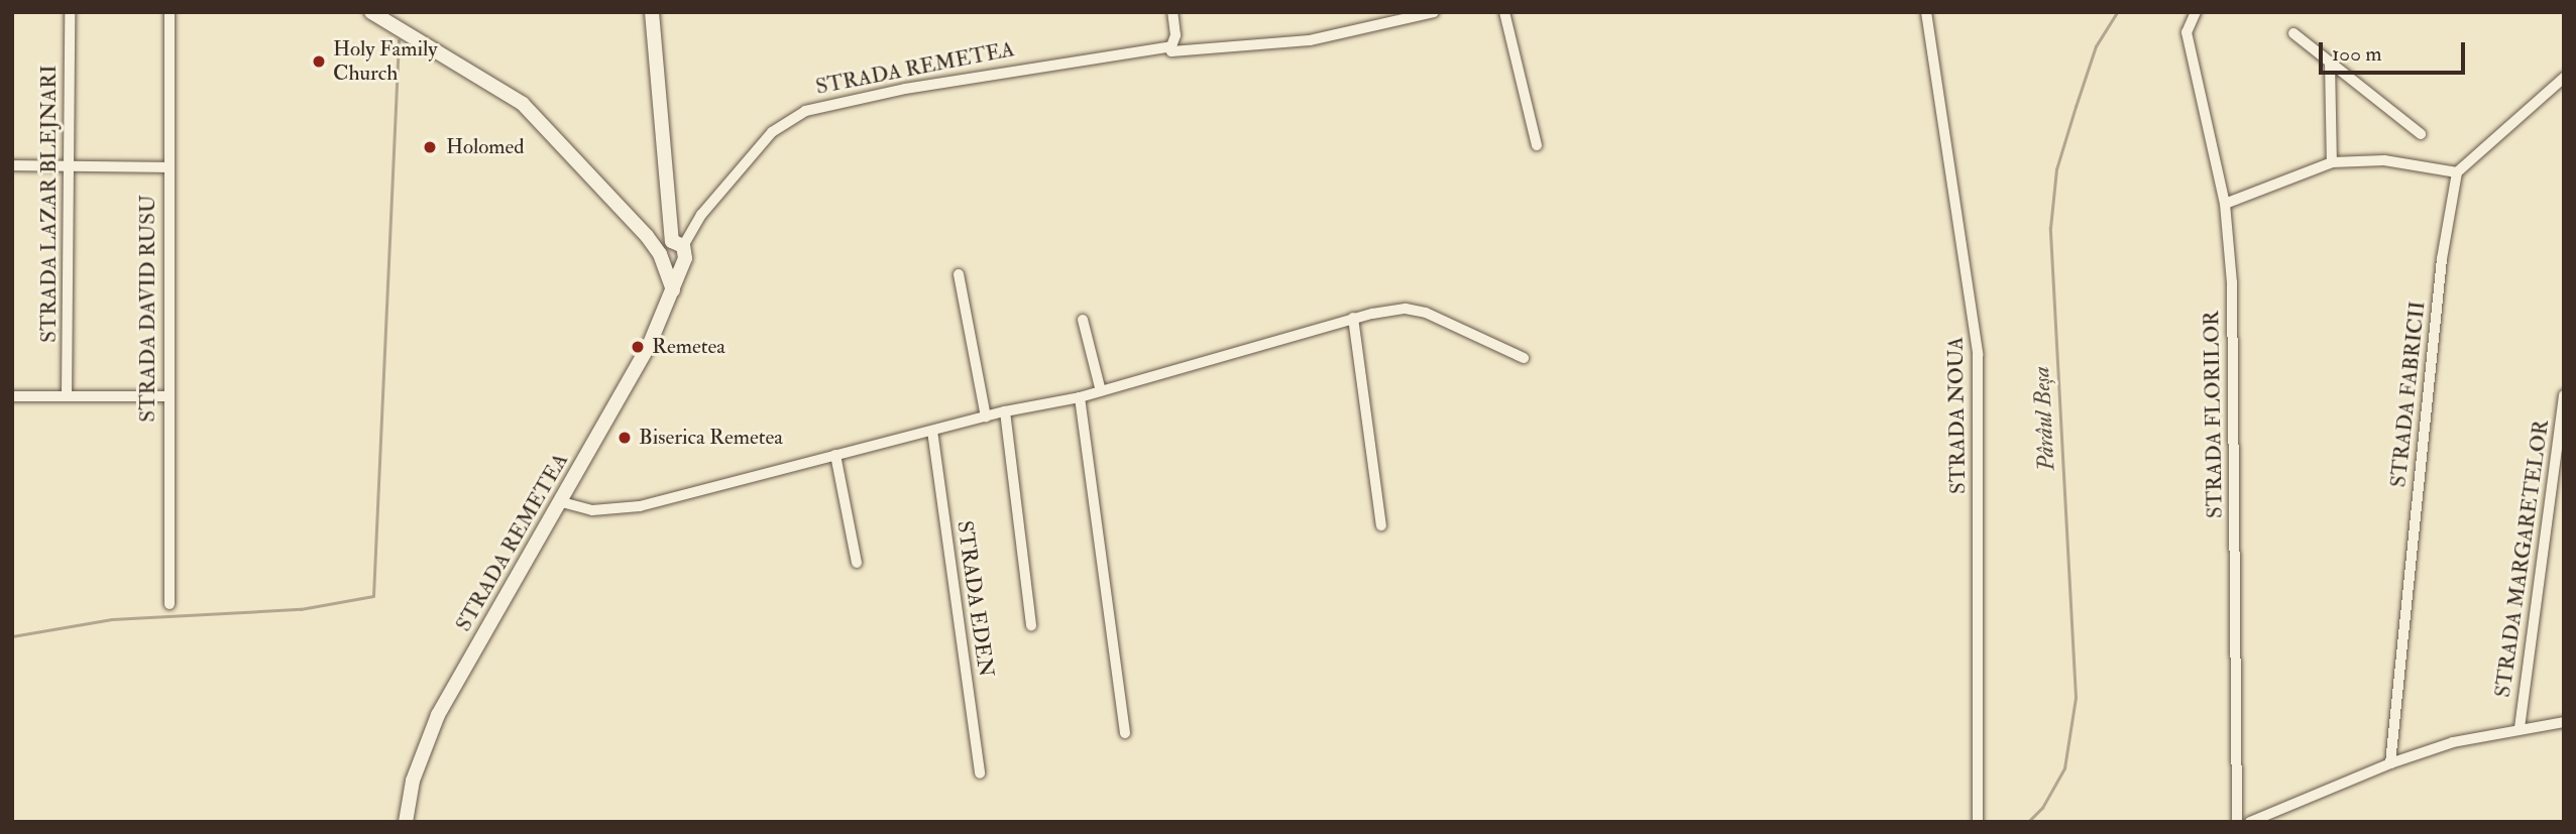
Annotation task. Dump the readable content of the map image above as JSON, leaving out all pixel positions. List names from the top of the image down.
{
  "streets": {
    "street": [
      "STRADA REMETEA",
      "STRADA LAZAR BLEJNARI",
      "STRADA DAVID RUSU",
      "STRADA FABRICII",
      "STRADA FLORILOR",
      "STRADA NOUA",
      "STRADA MARGARETELOR",
      "STRADA EDEN"
    ]
  },
  "water": ["Pârâul Beșa"],
  "places": [
    "Holy Family Church",
    "Holomed",
    "Remetea",
    "Biserica Remetea"
  ],
  "scale_bar": "100 m"
}
